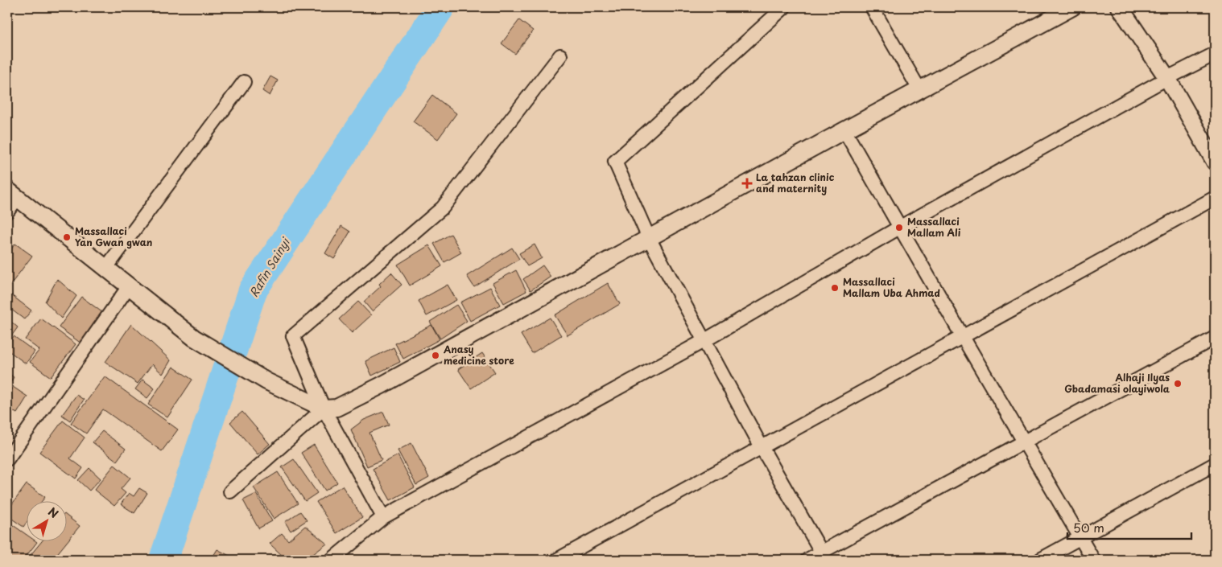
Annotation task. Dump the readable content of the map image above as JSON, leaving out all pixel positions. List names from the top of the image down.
{
  "water": ["Rafin Sainyi"],
  "places": {
    "health": ["La tahzan clinic and maternity"],
    "other": [
      "Massallaci Mallam Ali",
      "Massallaci Yan Gwan gwan",
      "Massallaci Mallam Uba Ahmad",
      "Anasy medicine store",
      "Alhaji Ilyas Gbadamasi olayiwola"
    ]
  },
  "scale_bar": "50 m",
  "north": "top right"
}
